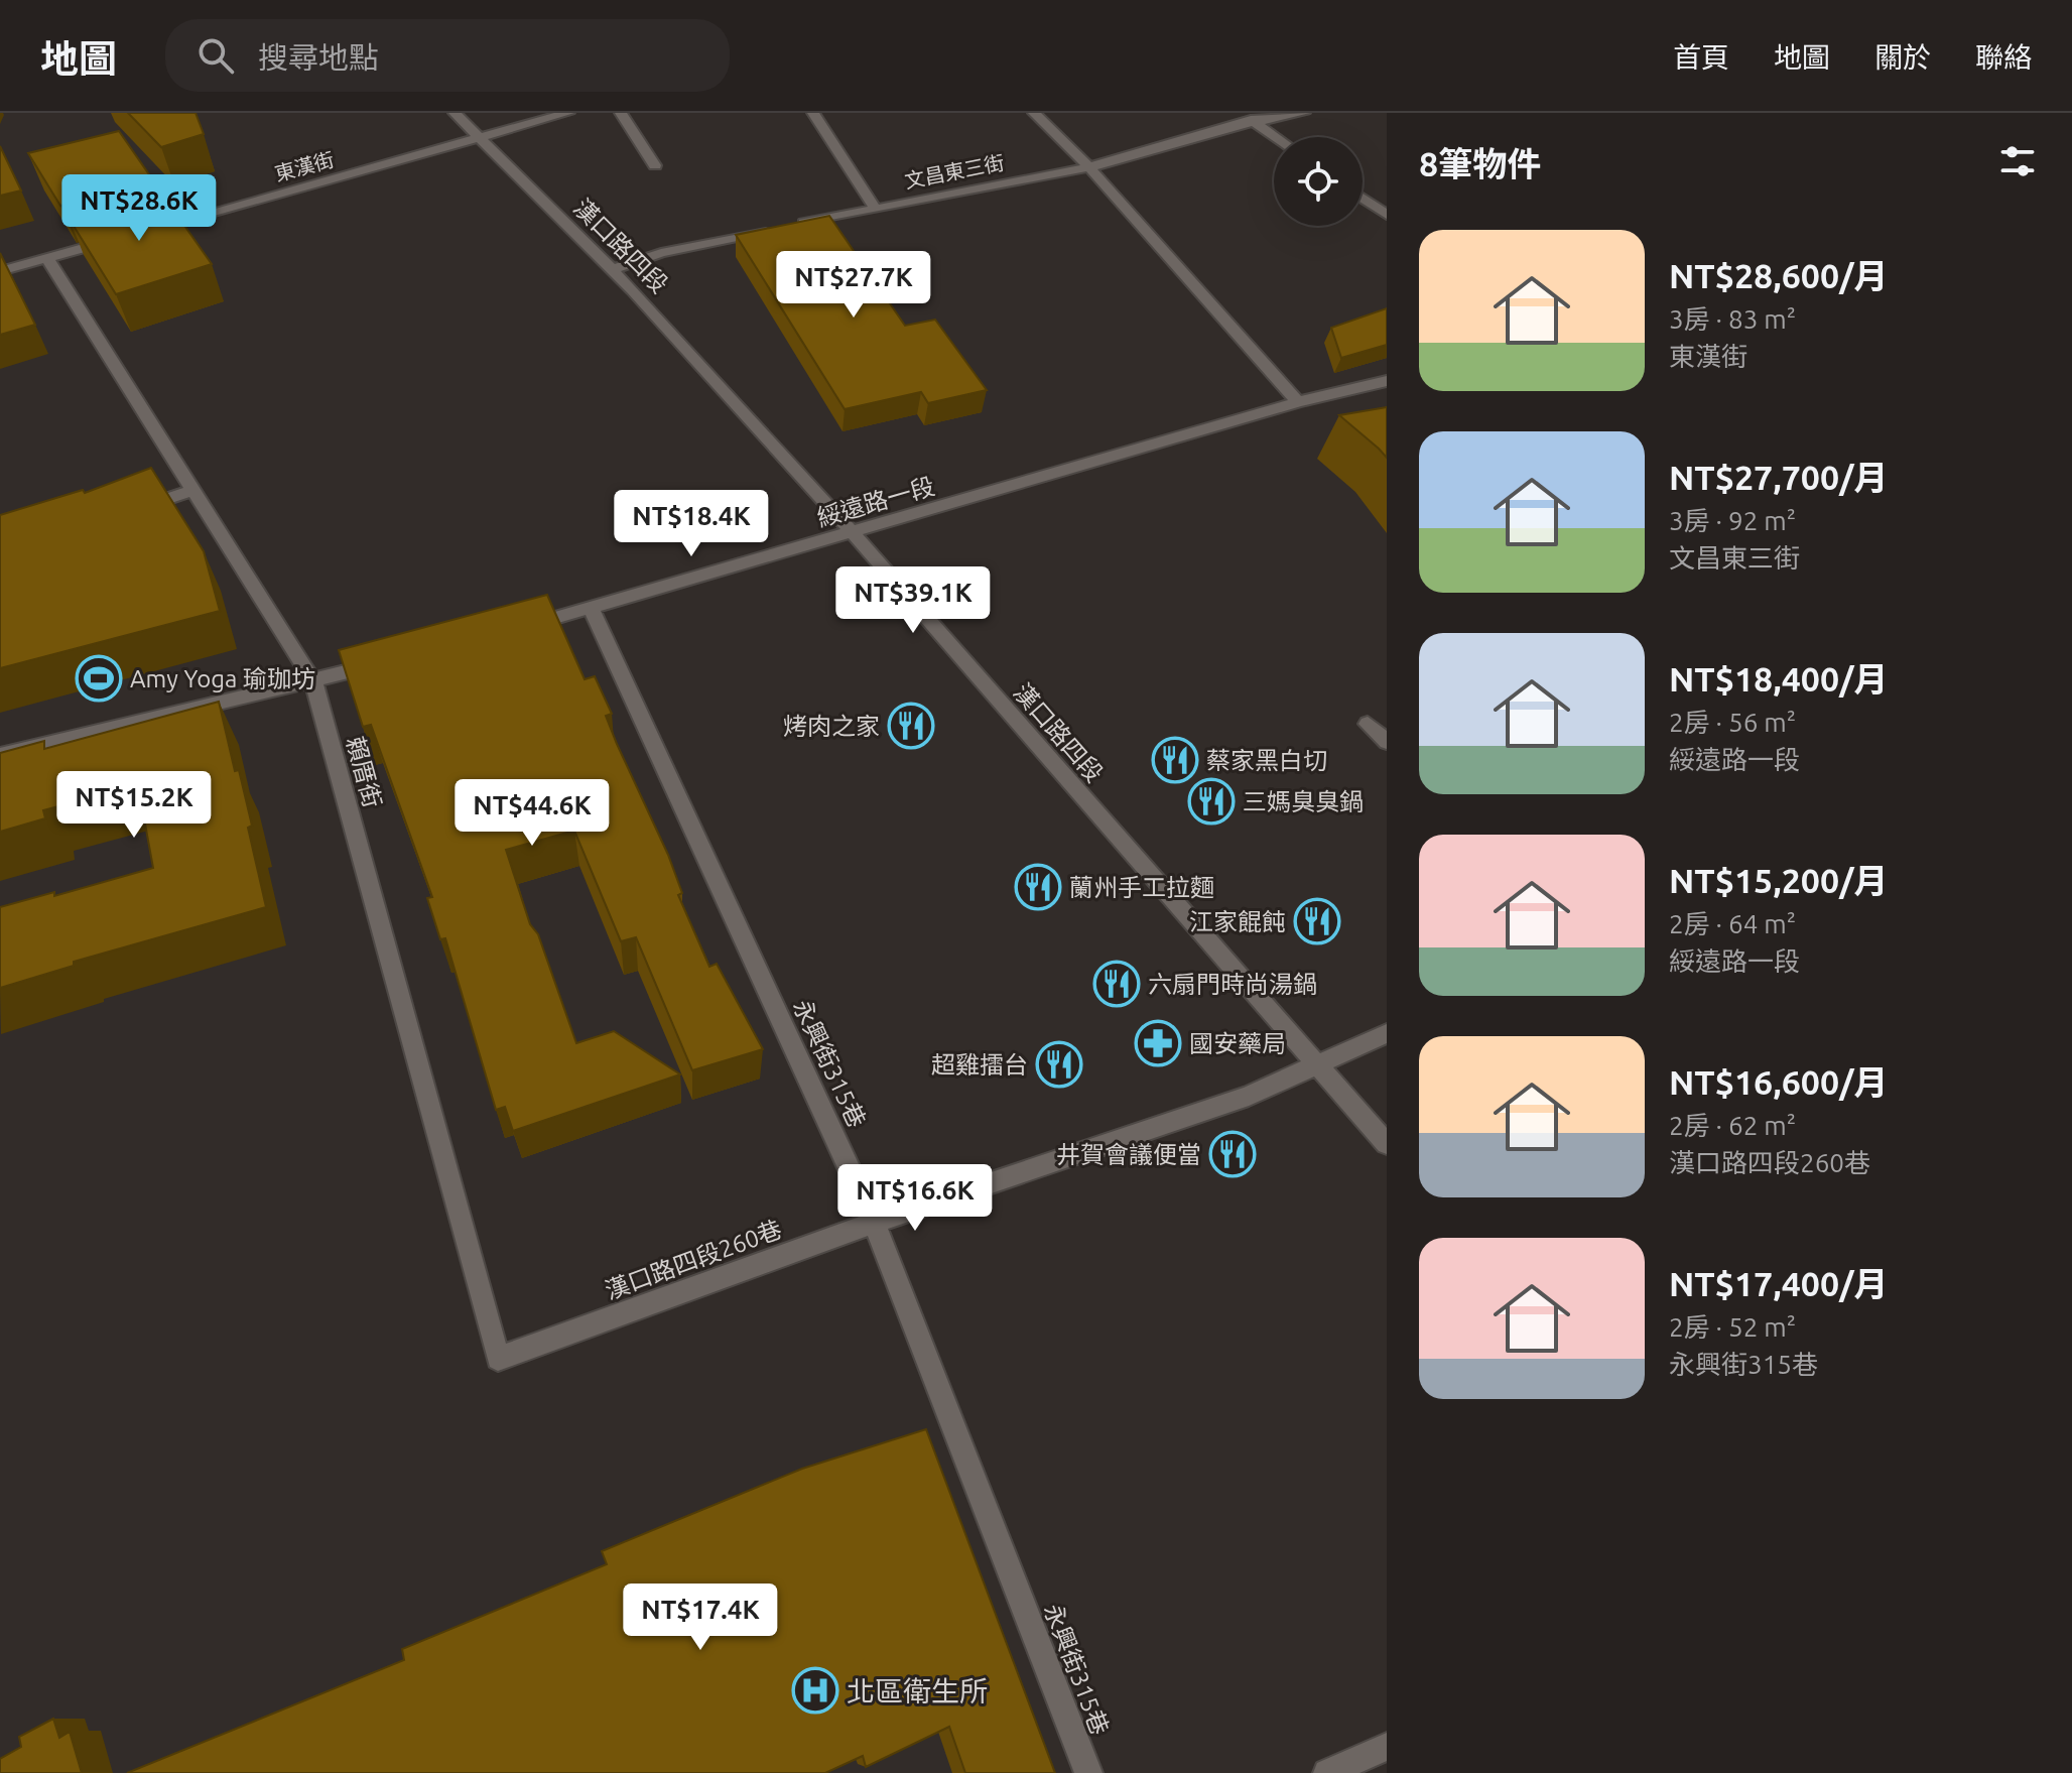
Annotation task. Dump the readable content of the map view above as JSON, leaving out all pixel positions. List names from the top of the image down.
{
  "streets": {
    "street": [
      "東漢街",
      "文昌東三街",
      "漢口路四段",
      "綏遠路一段",
      "賴厝街",
      "永興街315巷",
      "漢口路四段260巷"
    ]
  },
  "crossings": [
    ["東漢街", "漢口路四段"],
    ["文昌東三街", "漢口路四段"],
    ["漢口路四段", "綏遠路一段"],
    ["漢口路四段", "漢口路四段260巷"],
    ["綏遠路一段", "永興街315巷"],
    ["賴厝街", "漢口路四段260巷"],
    ["永興街315巷", "漢口路四段260巷"]
  ],
  "places": {
    "sports": ["Amy Yoga 瑜珈坊"],
    "restaurant": [
      "烤肉之家",
      "蔡家黑白切",
      "三媽臭臭鍋",
      "蘭州手工拉麵",
      "江家餛飩",
      "六扇門時尚湯鍋",
      "超雞擂台",
      "井賀會議便當"
    ],
    "pharmacy": ["國安藥局"],
    "hospital": ["北區衛生所"]
  },
  "page": {
    "header": "地圖",
    "search": "搜尋地點",
    "nav": [
      "首頁",
      "地圖",
      "關於",
      "聯絡"
    ],
    "heading": "8筆物件",
    "price": [
      "NT$28.6K",
      "NT$27.7K",
      "NT$18.4K",
      "NT$39.1K",
      "NT$15.2K",
      "NT$44.6K",
      "NT$16.6K",
      "NT$17.4K"
    ],
    "list": [
      {
        "name": "NT$28,600/月",
        "note": "3房 · 83 m² · 東漢街"
      },
      {
        "name": "NT$27,700/月",
        "note": "3房 · 92 m² · 文昌東三街"
      },
      {
        "name": "NT$18,400/月",
        "note": "2房 · 56 m² · 綏遠路一段"
      },
      {
        "name": "NT$15,200/月",
        "note": "2房 · 64 m² · 綏遠路一段"
      },
      {
        "name": "NT$16,600/月",
        "note": "2房 · 62 m² · 漢口路四段260巷"
      },
      {
        "name": "NT$17,400/月",
        "note": "2房 · 52 m² · 永興街315巷"
      }
    ]
  }
}
